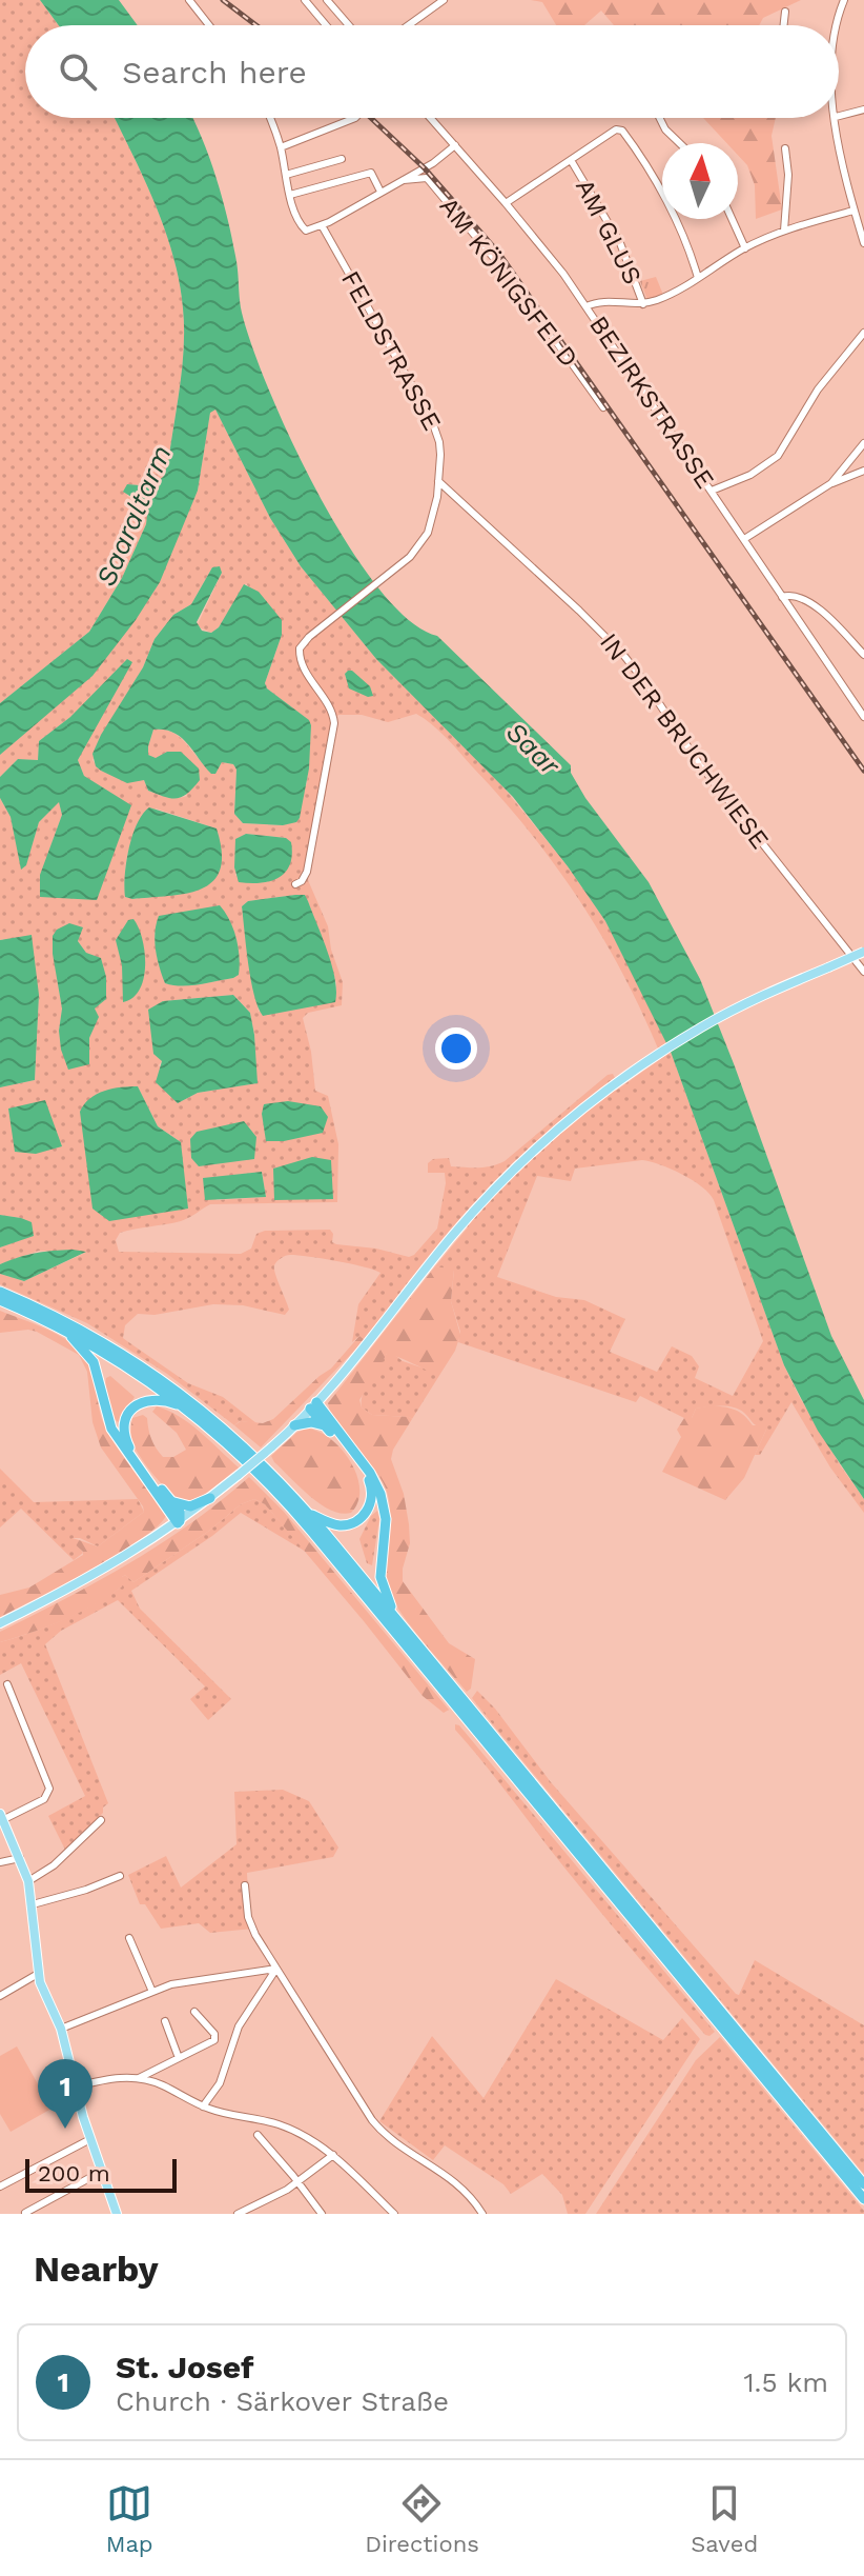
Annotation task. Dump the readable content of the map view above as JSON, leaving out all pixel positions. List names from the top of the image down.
{
  "streets": {
    "street": [
      "AM GLUS",
      "AM KÖNIGSFELD",
      "FELDSTRASSE",
      "BEZIRKSTRASSE",
      "IN DER BRUCHWIESE"
    ]
  },
  "crossings": [
    ["FELDSTRASSE", "IN DER BRUCHWIESE"]
  ],
  "water": ["Saaraltarm", "Saar"],
  "scale_bar": "200 m",
  "north": "top",
  "page": {
    "search": "Search here",
    "pins": "1",
    "scale": "200 m",
    "heading": "Nearby",
    "list": [
      {
        "mark": "1",
        "name": "St. Josef",
        "note": "Church · Särkover Straße",
        "value": "1.5 km"
      }
    ],
    "nav": ["Map", "Directions", "Saved"]
  }
}
